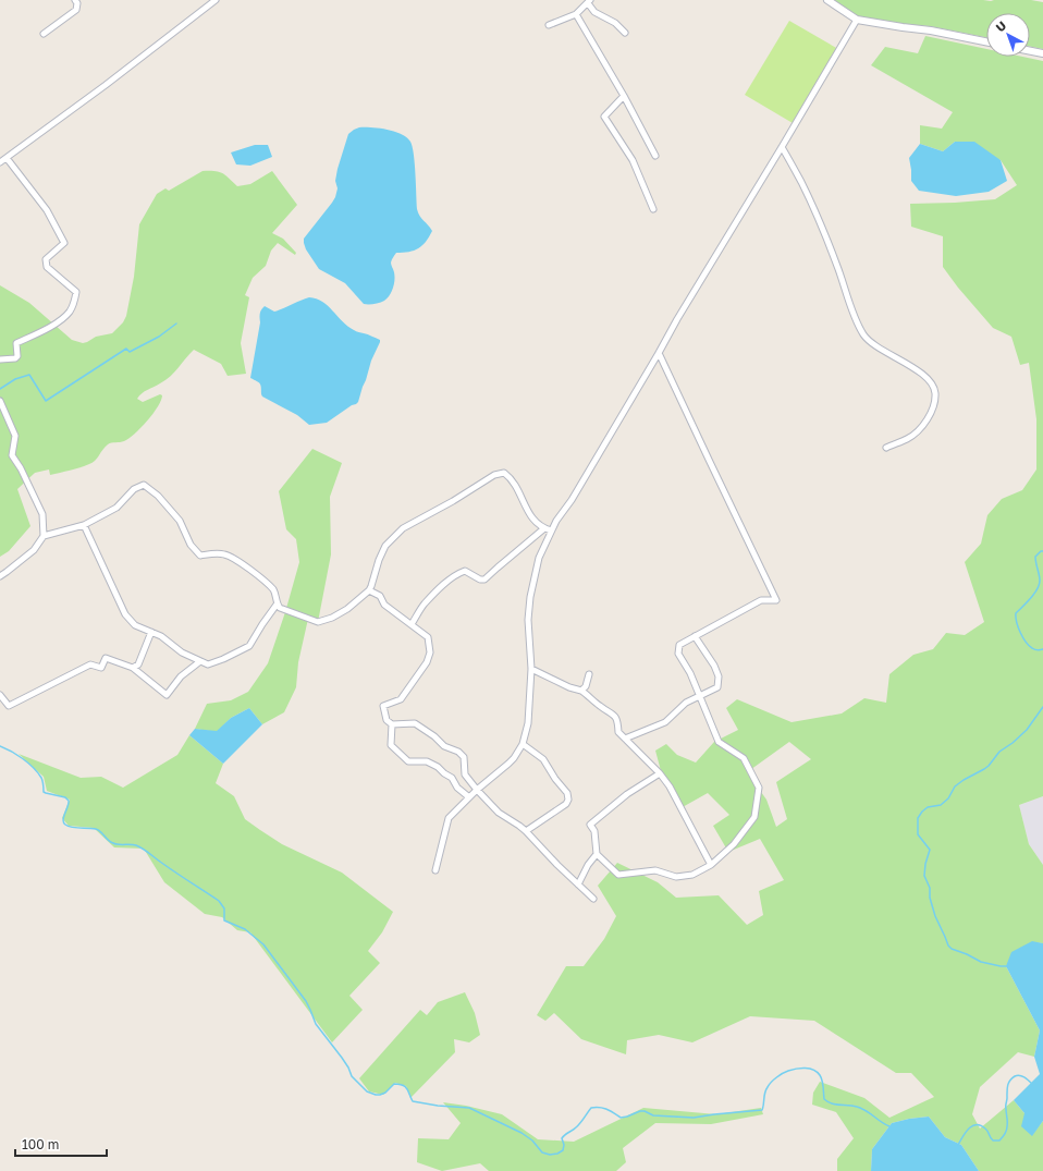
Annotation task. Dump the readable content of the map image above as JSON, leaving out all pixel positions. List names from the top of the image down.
{
  "scale_bar": "100 m",
  "north": "top left"
}
